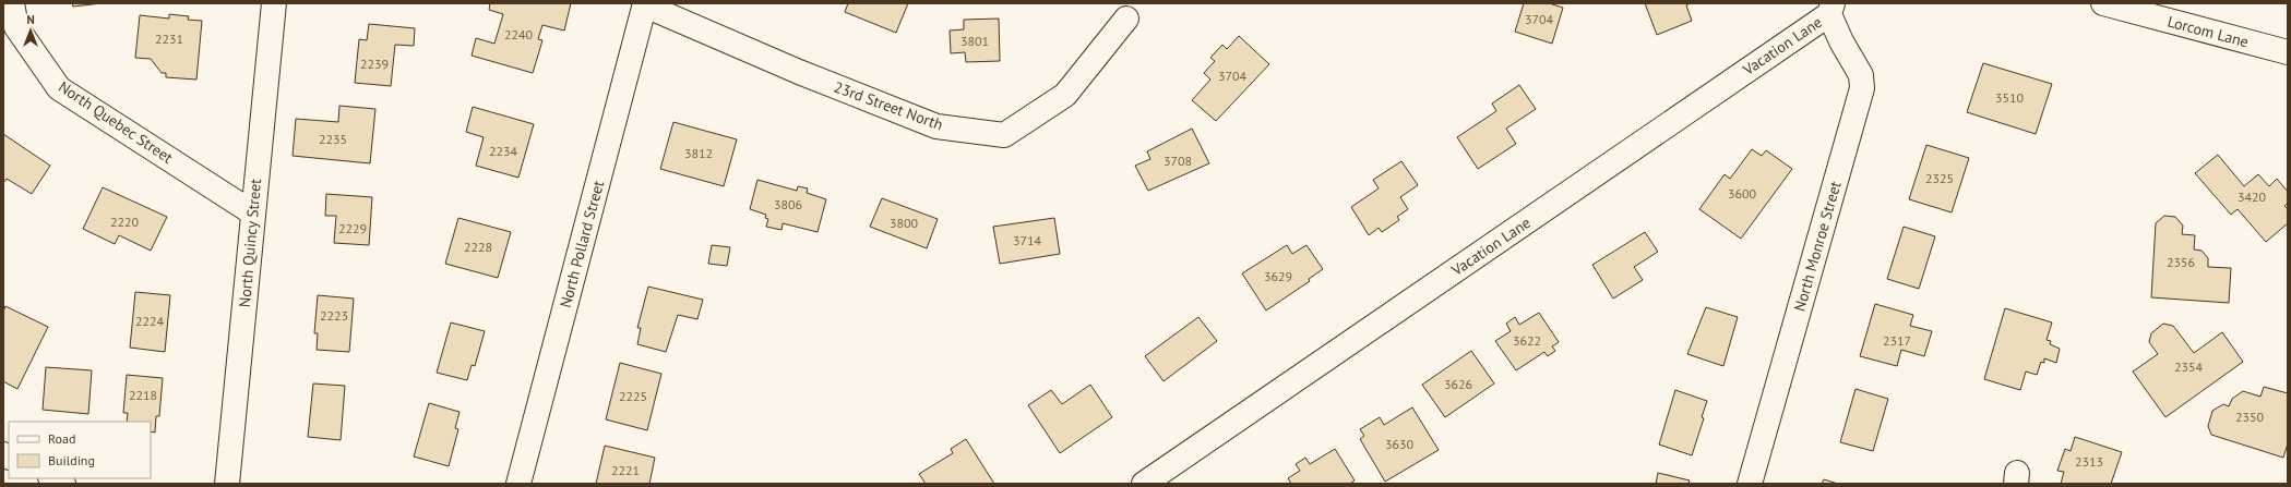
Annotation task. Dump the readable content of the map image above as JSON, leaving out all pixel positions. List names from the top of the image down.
{
  "streets": {
    "street": [
      "Lorcom Lane",
      "Vacation Lane",
      "23rd Street North",
      "North Quebec Street",
      "North Quincy Street",
      "North Pollard Street",
      "North Monroe Street"
    ]
  },
  "crossings": [
    ["Vacation Lane", "North Monroe Street"],
    ["23rd Street North", "North Pollard Street"],
    ["North Quebec Street", "North Quincy Street"]
  ],
  "house_numbers": [
    "3704",
    "2240",
    "2231",
    "3801",
    "2239",
    "3704",
    "3510",
    "2235",
    "2234",
    "3812",
    "3708",
    "2325",
    "3600",
    "3420",
    "3806",
    "2220",
    "3800",
    "2229",
    "3714",
    "2228",
    "2356",
    "3629",
    "2223",
    "2224",
    "3622",
    "2317",
    "2354",
    "3626",
    "2218",
    "2225",
    "2350",
    "3630",
    "2313",
    "2221"
  ],
  "legend": ["Road", "Building"],
  "north": "top"
}
